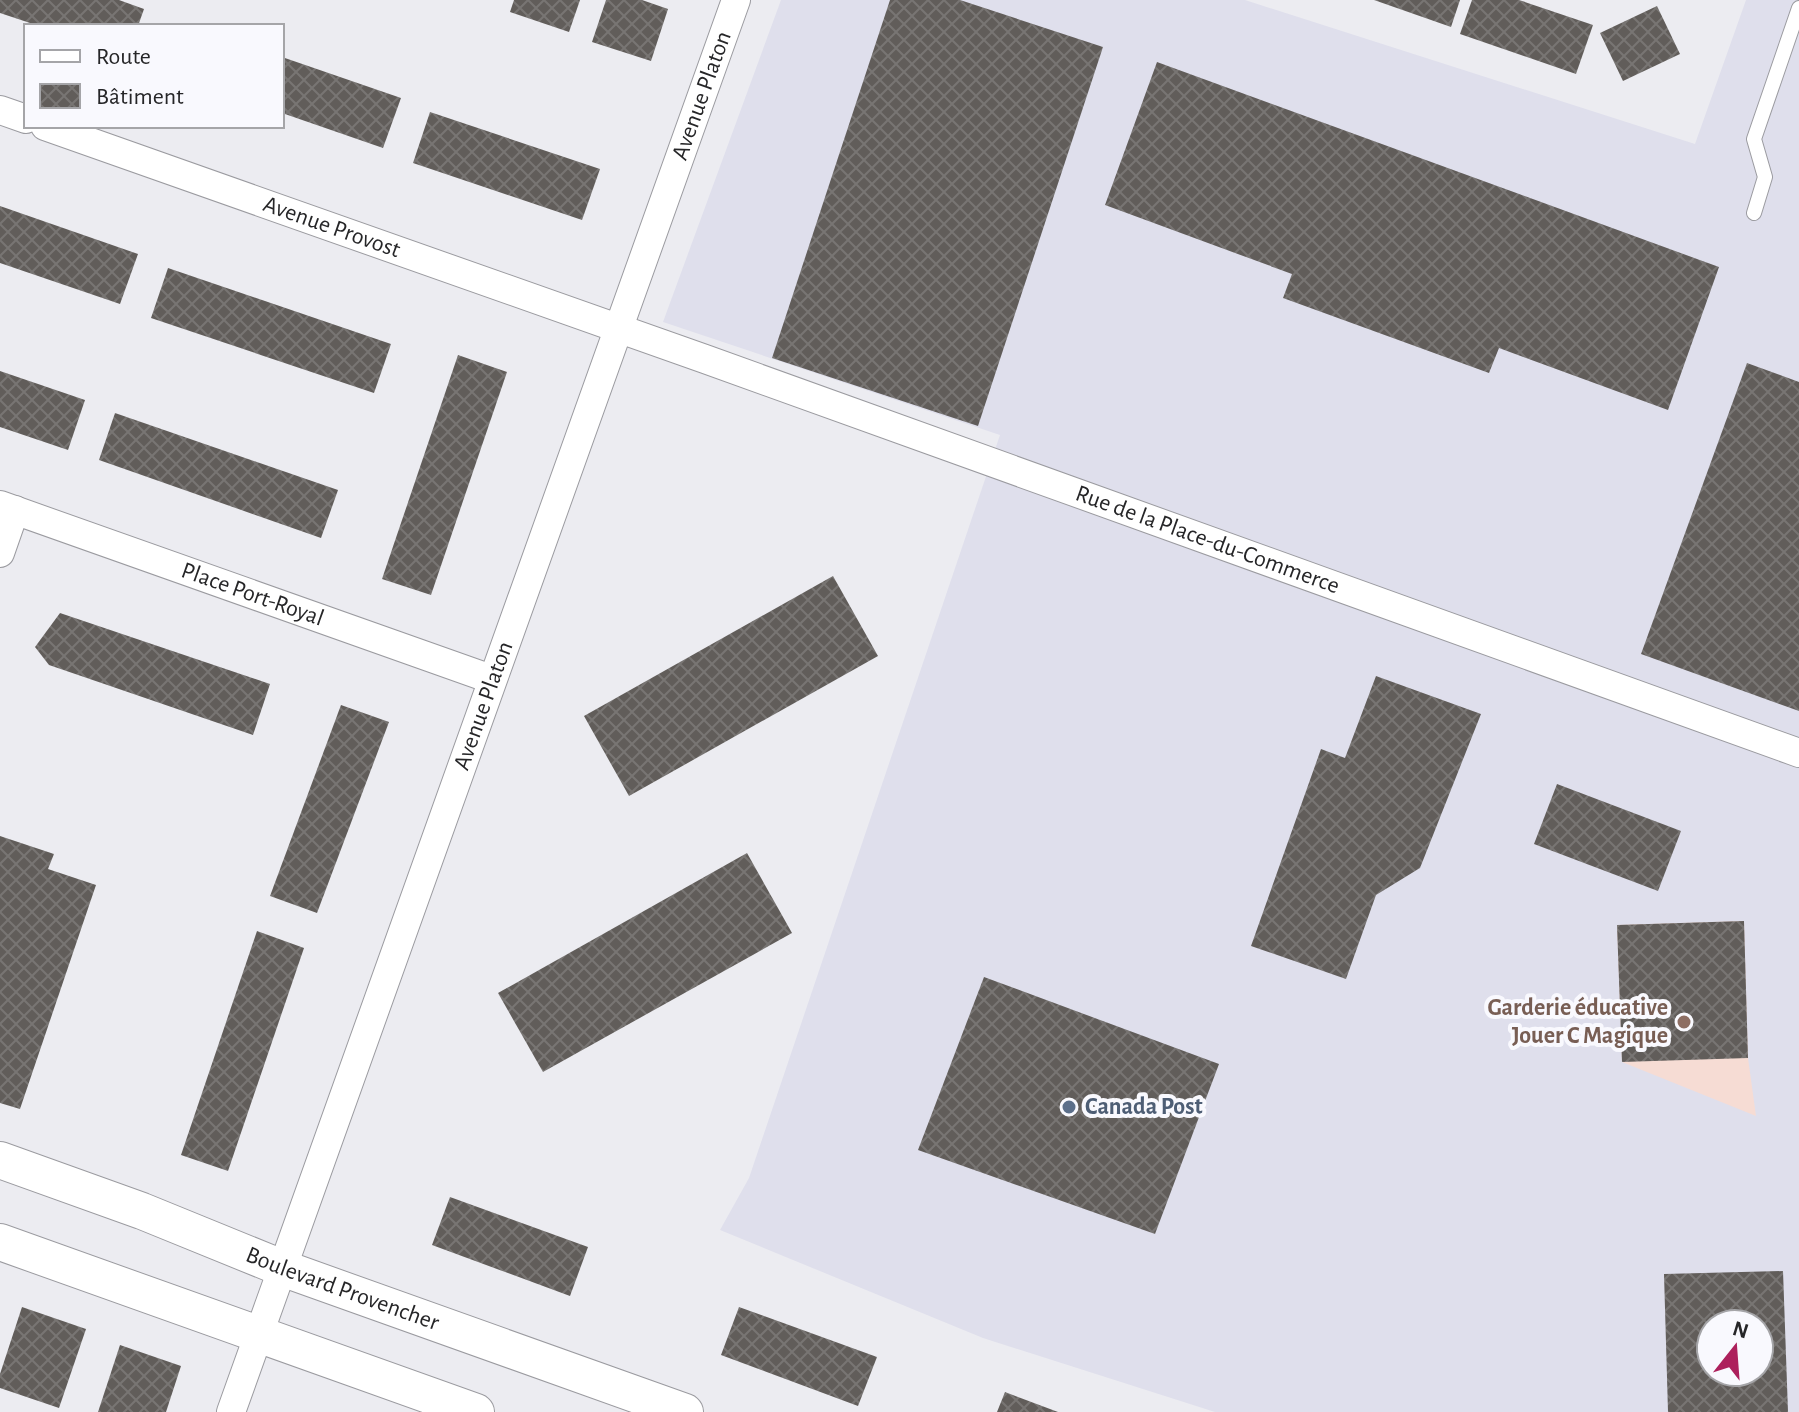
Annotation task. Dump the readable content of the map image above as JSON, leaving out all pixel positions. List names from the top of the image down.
{
  "streets": {
    "street": [
      "Avenue Platon",
      "Avenue Provost",
      "Rue de la Place-du-Commerce",
      "Place Port-Royal",
      "Boulevard Provencher"
    ]
  },
  "crossings": [
    ["Avenue Platon", "Avenue Provost"],
    ["Avenue Platon", "Rue de la Place-du-Commerce"],
    ["Avenue Platon", "Place Port-Royal"],
    ["Avenue Platon", "Boulevard Provencher"],
    ["Avenue Provost", "Rue de la Place-du-Commerce"]
  ],
  "places": ["Garderie éducative Jouer C Magique", "Canada Post"],
  "legend": ["Route", "Bâtiment"],
  "north": "top"
}
